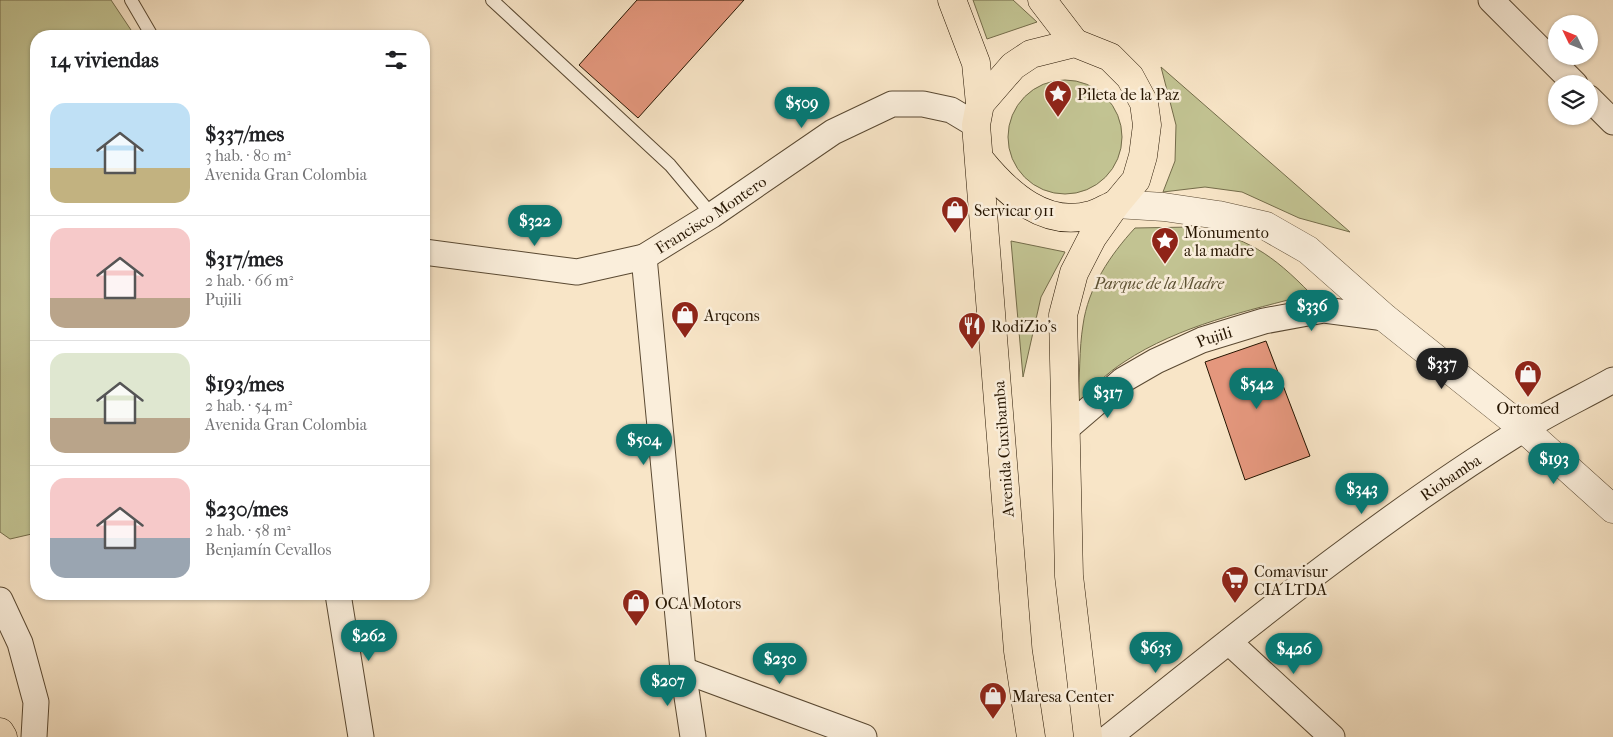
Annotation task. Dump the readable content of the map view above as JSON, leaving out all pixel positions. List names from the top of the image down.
{
  "streets": {
    "main road": ["Avenida Cuxibamba"],
    "street": ["Francisco Montero", "Pujili", "Riobamba"]
  },
  "crossings": [
    ["Francisco Montero", "Avenida Cuxibamba"]
  ],
  "parks": ["Parque de la Madre"],
  "places": {
    "place": ["Pileta de la Paz", "Monumento a la madre"],
    "shop": [
      "Servicar 911",
      "Arqcons",
      "Ortomed",
      "OCA Motors",
      "Maresa Center"
    ],
    "restaurant": ["RodiZio's"],
    "supermarket": ["Comavisur CIA LTDA"]
  },
  "north": "top left",
  "page": {
    "heading": "14 viviendas",
    "price": [
      "$509",
      "$322",
      "$336",
      "$337",
      "$542",
      "$317",
      "$504",
      "$193",
      "$343",
      "$262",
      "$635",
      "$426",
      "$230",
      "$207"
    ],
    "list": [
      {
        "name": "$337/mes",
        "note": "3 hab. · 80 m² · Avenida Gran Colombia"
      },
      {
        "name": "$317/mes",
        "note": "2 hab. · 66 m² · Pujili"
      },
      {
        "name": "$193/mes",
        "note": "2 hab. · 54 m² · Avenida Gran Colombia"
      },
      {
        "name": "$230/mes",
        "note": "2 hab. · 58 m² · Benjamín Cevallos"
      }
    ]
  }
}
